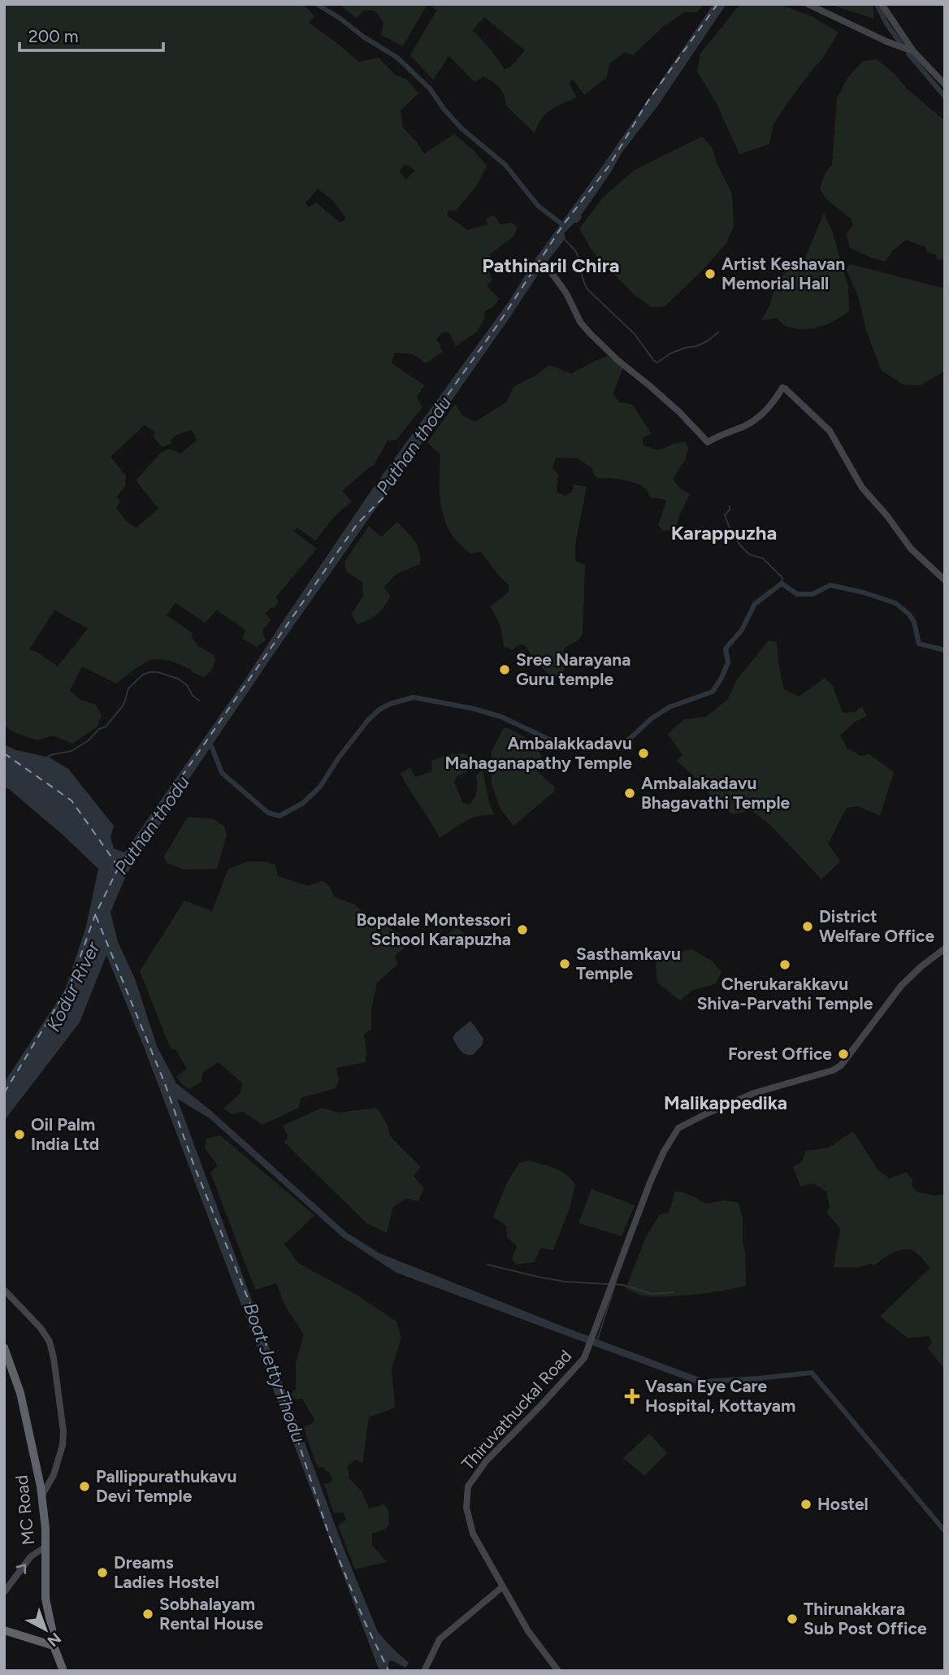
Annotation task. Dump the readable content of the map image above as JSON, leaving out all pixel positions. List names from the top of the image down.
{
  "streets": {
    "highway": ["MC Road"],
    "main road": ["Thiruvathuckal Road"]
  },
  "districts": ["Pathinaril Chira", "Karappuzha", "Malikappedika"],
  "water": ["Puthan thodu", "Kodur River", "Boat Jetty Thodu"],
  "places": {
    "other": [
      "Artist Keshavan Memorial Hall",
      "Sree Narayana Guru temple",
      "Ambalakkadavu Mahaganapathy Temple",
      "Ambalakadavu Bhagavathi Temple",
      "District Welfare Office",
      "Bopdale Montessori School Karapuzha",
      "Sasthamkavu Temple",
      "Cherukarakkavu Shiva-Parvathi Temple",
      "Forest Office",
      "Oil Palm India Ltd",
      "Pallippurathukavu Devi Temple",
      "Hostel",
      "Dreams Ladies Hostel",
      "Sobhalayam Rental House",
      "Thirunakkara Sub Post Office"
    ],
    "health": ["Vasan Eye Care Hospital, Kottayam"]
  },
  "scale_bar": "200 m",
  "north": "bottom right"
}
